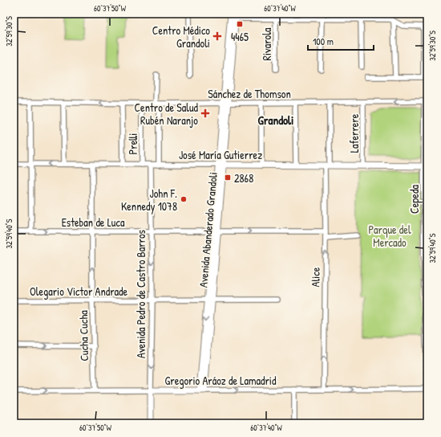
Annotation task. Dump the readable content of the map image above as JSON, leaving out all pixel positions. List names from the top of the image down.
{
  "streets": {
    "street": [
      "Rivarola",
      "Sánchez de Thomson",
      "Laferrere",
      "Prelli",
      "José María Gutierrez",
      "Cepeda",
      "Esteban de Luca",
      "Avenida Abanderado Grandoli",
      "Alice",
      "Olegario Victor Andrade",
      "Avenida Pedro de Castro Barros",
      "Cucha Cucha",
      "Gregorio Aráoz de Lamadrid"
    ]
  },
  "crossings": [
    ["Sánchez de Thomson", "Laferrere"],
    ["Sánchez de Thomson", "Prelli"],
    ["Sánchez de Thomson", "Cepeda"],
    ["Sánchez de Thomson", "Avenida Abanderado Grandoli"],
    ["Sánchez de Thomson", "Alice"],
    ["Laferrere", "José María Gutierrez"],
    ["Prelli", "José María Gutierrez"],
    ["José María Gutierrez", "Cepeda"],
    ["José María Gutierrez", "Avenida Abanderado Grandoli"],
    ["José María Gutierrez", "Alice"],
    ["José María Gutierrez", "Avenida Pedro de Castro Barros"],
    ["José María Gutierrez", "Cucha Cucha"],
    ["Esteban de Luca", "Avenida Abanderado Grandoli"],
    ["Esteban de Luca", "Alice"],
    ["Esteban de Luca", "Avenida Pedro de Castro Barros"],
    ["Esteban de Luca", "Cucha Cucha"],
    ["Avenida Abanderado Grandoli", "Olegario Victor Andrade"],
    ["Avenida Abanderado Grandoli", "Gregorio Aráoz de Lamadrid"],
    ["Alice", "Gregorio Aráoz de Lamadrid"],
    ["Olegario Victor Andrade", "Avenida Pedro de Castro Barros"],
    ["Olegario Victor Andrade", "Cucha Cucha"],
    ["Avenida Pedro de Castro Barros", "Gregorio Aráoz de Lamadrid"],
    ["Cucha Cucha", "Gregorio Aráoz de Lamadrid"]
  ],
  "one_way": [
    "Esteban de Luca",
    "Alice",
    "Avenida Pedro de Castro Barros",
    "Gregorio Aráoz de Lamadrid"
  ],
  "districts": ["Grandoli"],
  "parks": ["Parque del Mercado"],
  "places": {
    "transit": ["4465", "2868"],
    "health": ["Centro Médico Grandoli", "Centro de Salud Rubén Naranjo"],
    "other": ["John F. Kennedy 1078"]
  },
  "scale_bar": "100 m",
  "coordinates": [
    "60°37'50\"W",
    "60°37'40\"W",
    "32°59'30\"S",
    "32°59'40\"S"
  ]
}
